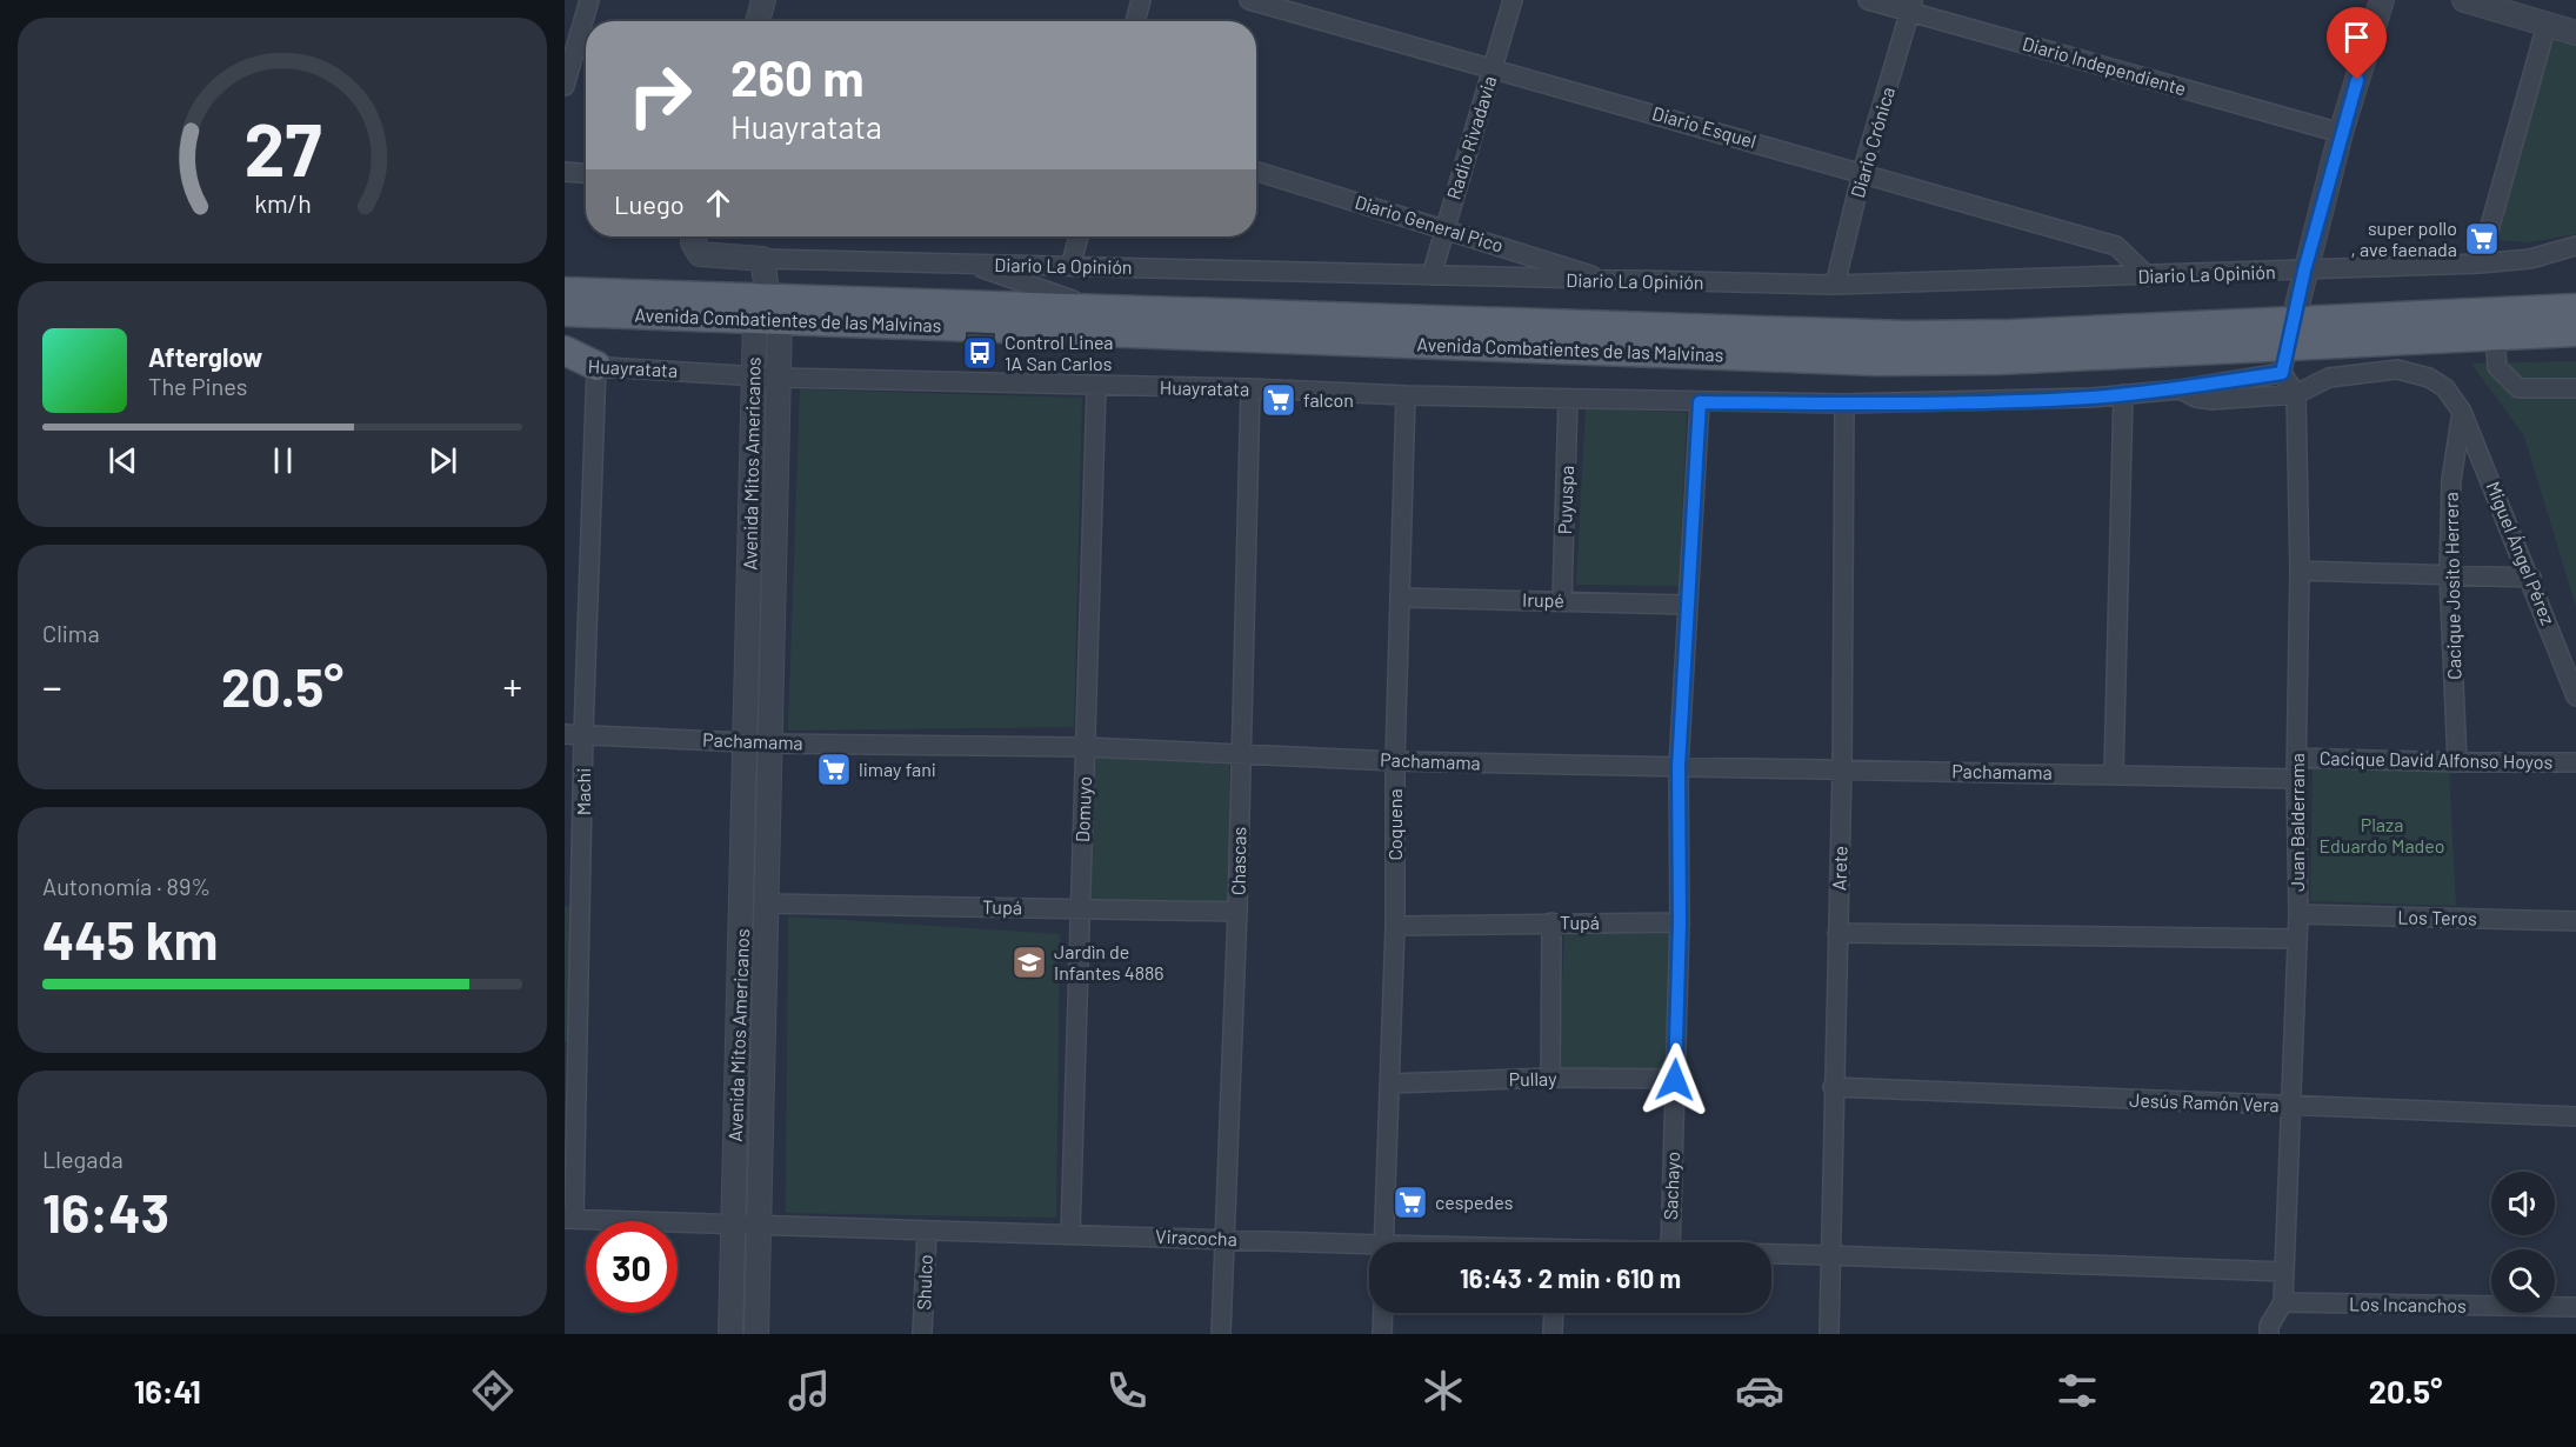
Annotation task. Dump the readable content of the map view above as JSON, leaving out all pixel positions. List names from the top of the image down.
{
  "streets": {
    "main road": ["Avenida Combatientes de las Malvinas"],
    "street": [
      "Diario Independiente",
      "Diario Esquel",
      "Radio Rivadavia",
      "Diario Crónica",
      "Diario General Pico",
      "Diario La Opinión",
      "Huayratata",
      "Avenida Mitos Americanos",
      "Puyuspa",
      "Miguel Ángel Pérez",
      "Cacique Josito Herrera",
      "Irupé",
      "Pachamama",
      "Cacique David Alfonso Hoyos",
      "Machi",
      "Domuyo",
      "Juan Balderrama",
      "Coquena",
      "Chascas",
      "Arete",
      "Tupá",
      "Los Teros",
      "Pullay",
      "Jesús Ramón Vera",
      "Sachayo",
      "Viracocha",
      "Shulco",
      "Los Incanchos"
    ]
  },
  "crossings": [
    ["Diario Independiente", "Diario Crónica"],
    ["Diario Esquel", "Radio Rivadavia"],
    ["Diario Esquel", "Diario Crónica"],
    ["Diario Esquel", "Diario La Opinión"],
    ["Radio Rivadavia", "Diario General Pico"],
    ["Radio Rivadavia", "Diario La Opinión"],
    ["Diario Crónica", "Diario La Opinión"],
    ["Diario General Pico", "Diario La Opinión"],
    ["Avenida Combatientes de las Malvinas", "Huayratata"],
    ["Avenida Combatientes de las Malvinas", "Avenida Mitos Americanos"],
    ["Huayratata", "Avenida Mitos Americanos"],
    ["Huayratata", "Puyuspa"],
    ["Huayratata", "Machi"],
    ["Huayratata", "Domuyo"],
    ["Huayratata", "Coquena"],
    ["Huayratata", "Chascas"],
    ["Huayratata", "Arete"],
    ["Huayratata", "Sachayo"],
    ["Avenida Mitos Americanos", "Pachamama"],
    ["Avenida Mitos Americanos", "Tupá"],
    ["Avenida Mitos Americanos", "Viracocha"],
    ["Puyuspa", "Irupé"],
    ["Miguel Ángel Pérez", "Cacique Josito Herrera"],
    ["Miguel Ángel Pérez", "Juan Balderrama"],
    ["Cacique Josito Herrera", "Cacique David Alfonso Hoyos"],
    ["Irupé", "Coquena"],
    ["Irupé", "Sachayo"],
    ["Pachamama", "Machi"],
    ["Pachamama", "Domuyo"],
    ["Pachamama", "Juan Balderrama"],
    ["Pachamama", "Coquena"],
    ["Pachamama", "Chascas"],
    ["Pachamama", "Arete"],
    ["Pachamama", "Sachayo"],
    ["Cacique David Alfonso Hoyos", "Juan Balderrama"],
    ["Machi", "Viracocha"],
    ["Domuyo", "Tupá"],
    ["Domuyo", "Viracocha"],
    ["Juan Balderrama", "Los Teros"],
    ["Juan Balderrama", "Jesús Ramón Vera"],
    ["Juan Balderrama", "Viracocha"],
    ["Juan Balderrama", "Los Incanchos"],
    ["Coquena", "Tupá"],
    ["Coquena", "Pullay"],
    ["Chascas", "Tupá"],
    ["Chascas", "Viracocha"],
    ["Arete", "Jesús Ramón Vera"],
    ["Arete", "Viracocha"],
    ["Tupá", "Sachayo"],
    ["Pullay", "Sachayo"],
    ["Viracocha", "Shulco"]
  ],
  "parks": ["Plaza Eduardo Madeo"],
  "places": {
    "supermarket": [
      "super pollo , ave faenada",
      "falcon",
      "limay fani",
      "cespedes"
    ],
    "bus stop": ["Control Linea 1A San Carlos"],
    "school or university": ["Jardìn de Infantes 4886"]
  },
  "page": {
    "turn": ["260 m", "Huayratata"],
    "then": "Luego",
    "song": ["Afterglow", "The Pines"],
    "tile": [
      "Clima",
      ["Autonomía · 89%", "445 km"],
      ["Llegada", "16:43"]
    ],
    "heat": ["−", "20.5°", "+"],
    "limit": "30",
    "trip": "16:43 · 2 min · 610 m",
    "tabs": ["16:41", "20.5°"],
    "gauge": ["27", "km/h"]
  }
}
